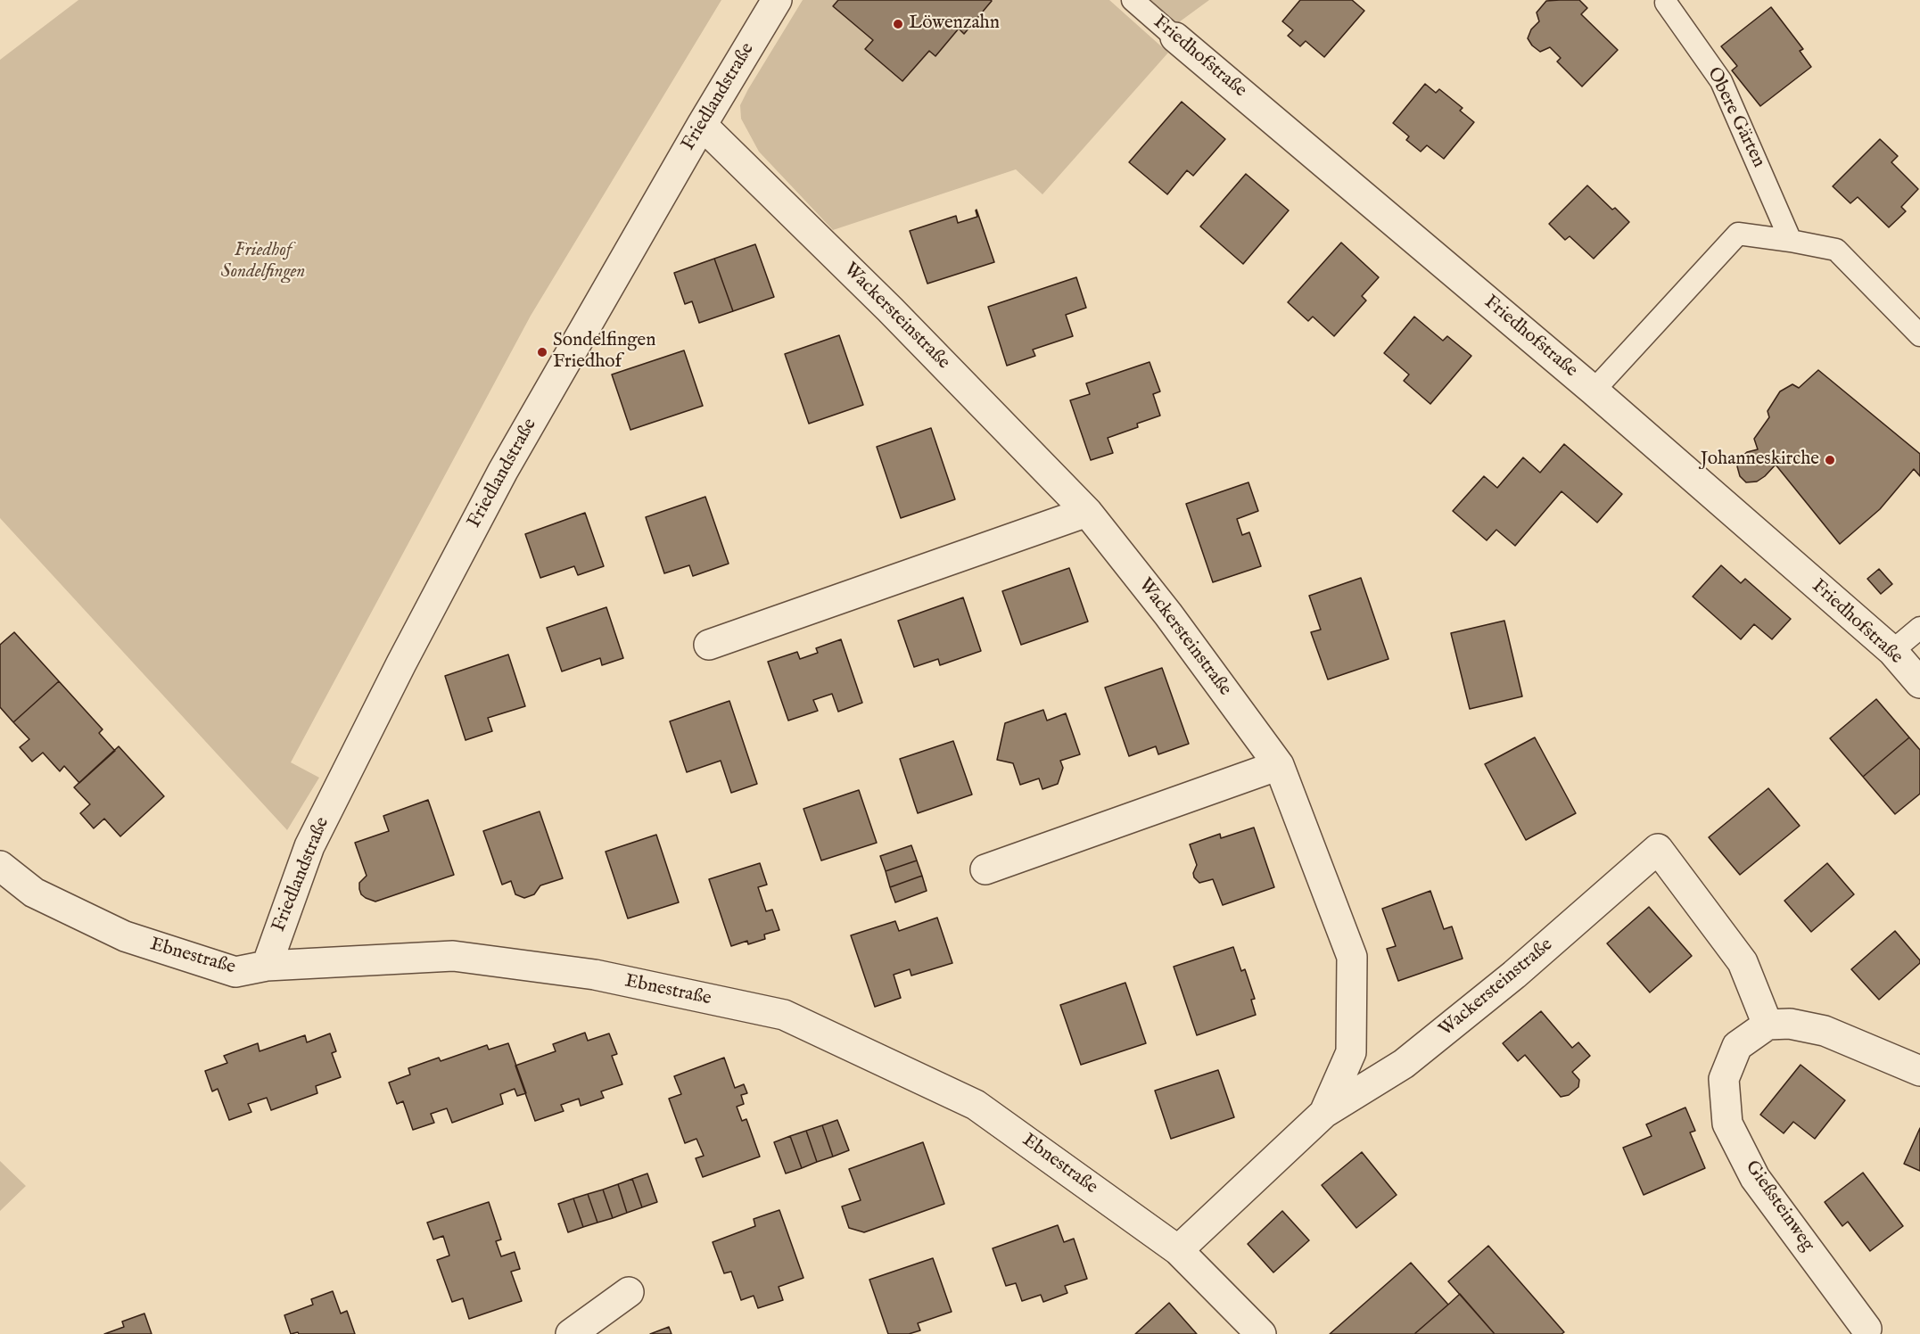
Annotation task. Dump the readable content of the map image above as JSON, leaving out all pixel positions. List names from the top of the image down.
{
  "streets": {
    "street": [
      "Friedhofstraße",
      "Friedlandstraße",
      "Wackersteinstraße",
      "Ebnestraße",
      "Gießsteinweg"
    ],
    "lane": ["Obere Gärten"]
  },
  "crossings": [
    ["Friedlandstraße", "Wackersteinstraße"],
    ["Friedlandstraße", "Ebnestraße"],
    ["Wackersteinstraße", "Ebnestraße"],
    ["Wackersteinstraße", "Gießsteinweg"]
  ],
  "parks": ["Friedhof Sondelfingen"],
  "places": ["Löwenzahn", "Sondelfingen Friedhof", "Johanneskirche"]
}
